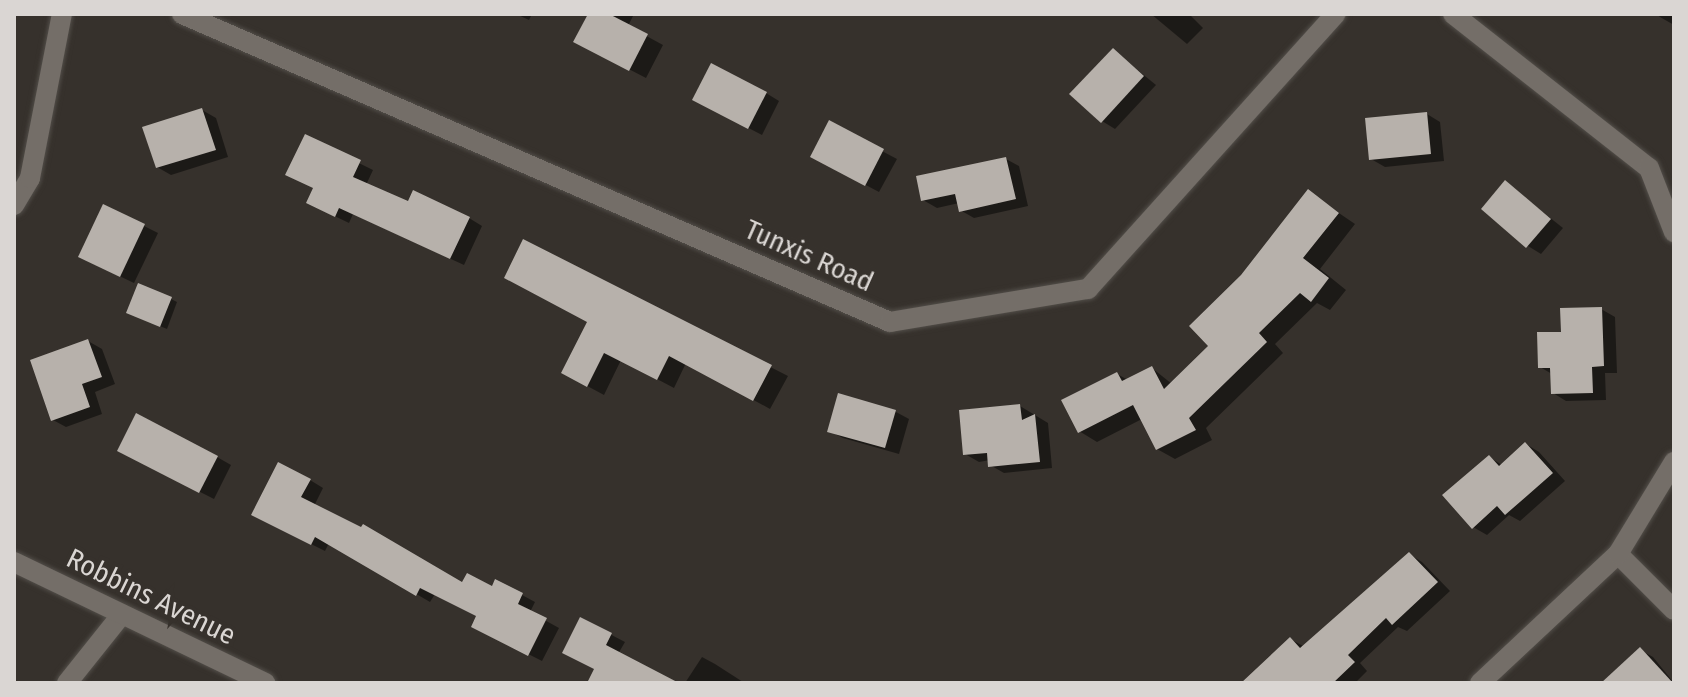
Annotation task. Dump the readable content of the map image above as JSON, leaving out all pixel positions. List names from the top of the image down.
{
  "streets": {
    "street": ["Tunxis Road", "Robbins Avenue"]
  }
}
